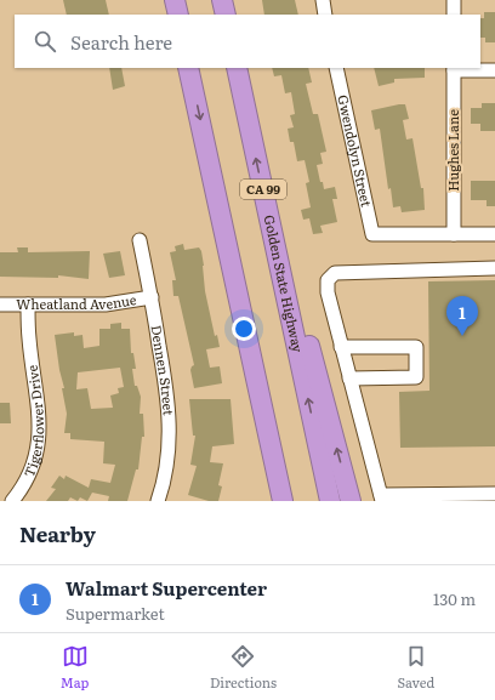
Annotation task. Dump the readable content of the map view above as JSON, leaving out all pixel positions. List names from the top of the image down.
{
  "streets": {
    "highway": ["CA 99", "Golden State Highway"],
    "street": [
      "Gwendolyn Street",
      "Hughes Lane",
      "Wheatland Avenue",
      "Dennen Street",
      "Tigerflower Drive"
    ]
  },
  "crossings": [
    ["Gwendolyn Street", "Hughes Lane"],
    ["Wheatland Avenue", "Dennen Street"],
    ["Wheatland Avenue", "Tigerflower Drive"]
  ],
  "page": {
    "search": "Search here",
    "pins": "1",
    "heading": "Nearby",
    "list": [
      {
        "mark": "1",
        "name": "Walmart Supercenter",
        "note": "Supermarket",
        "value": "130 m"
      }
    ],
    "nav": ["Map", "Directions", "Saved"]
  }
}
